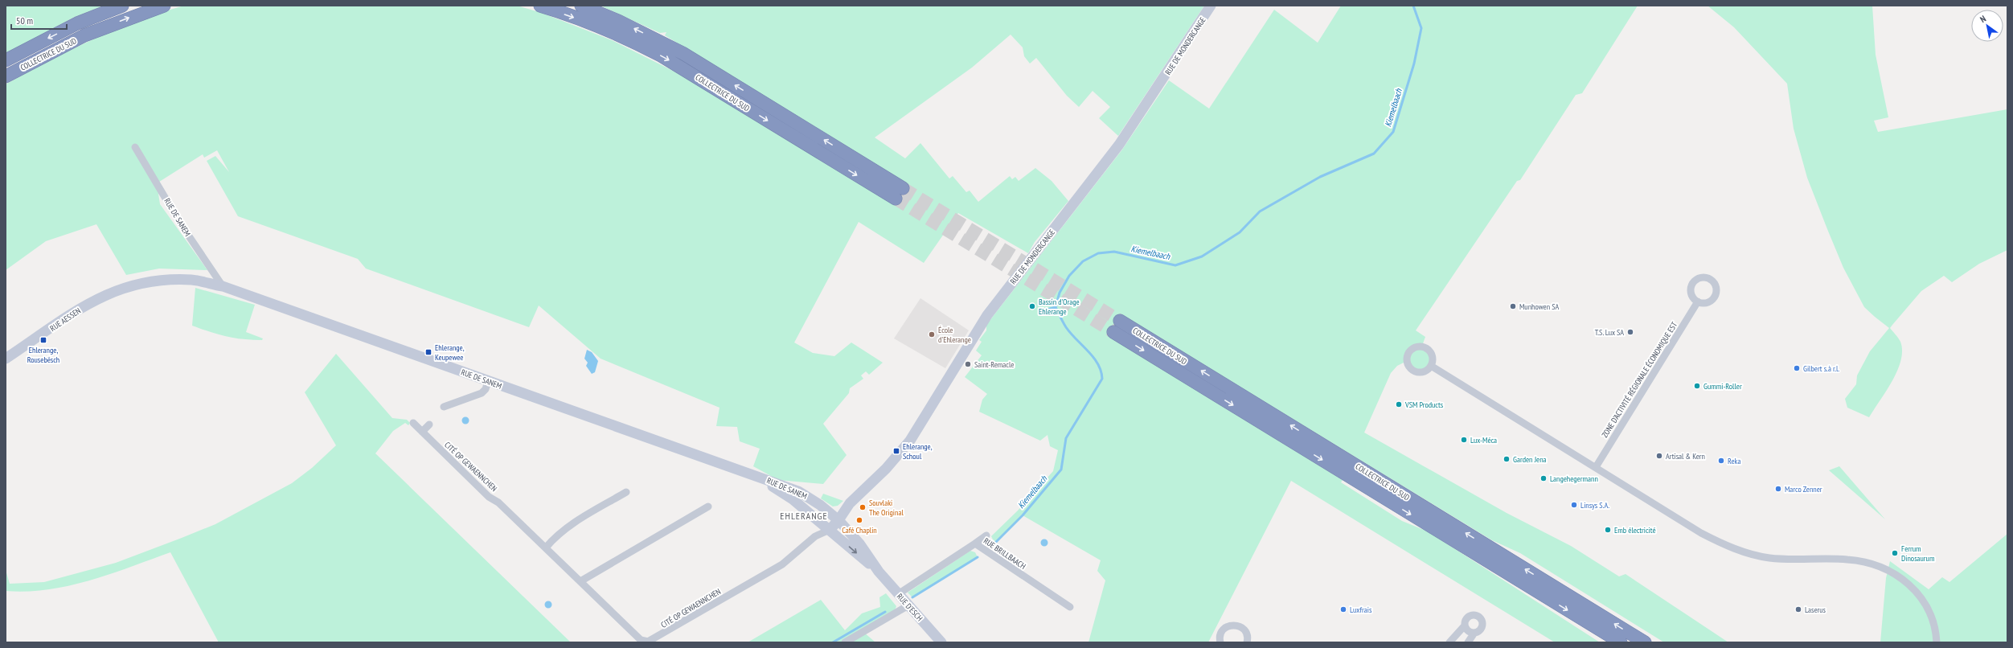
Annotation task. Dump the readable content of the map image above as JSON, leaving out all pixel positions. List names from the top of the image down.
{
  "streets": {
    "highway": ["COLLECTRICE DU SUD"],
    "main road": [
      "RUE DE MONDERCANGE",
      "RUE DE SANEM",
      "RUE AESSEN",
      "RUE D'ESCH"
    ],
    "street": ["ZONE D'ACTIVITÉ RÉGIONALE ÉCONOMIQUE EST", "CITÉ OP GEWAENNCHEN", "RUE BRILLBAACH"]
  },
  "crossings": [
    ["RUE DE MONDERCANGE", "RUE DE SANEM"],
    ["RUE DE MONDERCANGE", "CITÉ OP GEWAENNCHEN"],
    ["RUE DE MONDERCANGE", "RUE D'ESCH"],
    ["RUE DE SANEM", "RUE AESSEN"],
    ["RUE DE SANEM", "CITÉ OP GEWAENNCHEN"],
    ["RUE DE SANEM", "RUE D'ESCH"],
    ["CITÉ OP GEWAENNCHEN", "RUE D'ESCH"],
    ["RUE BRILLBAACH", "RUE D'ESCH"]
  ],
  "districts": ["EHLERANGE"],
  "water": ["Kiemelbaach"],
  "places": {
    "other": [
      "Bassin d'Orage Ehlerange",
      "Munhowen SA",
      "T.S. Lux SA",
      "École d'Ehlerange",
      "Saint-Remacle",
      "Gilbert s.à r.l.",
      "Gummi-Roller",
      "VSM Products",
      "Lux-Méca",
      "Artisal & Kern",
      "Garden Jena",
      "Reka",
      "Langehegermann",
      "Marco Zenner",
      "Linsys S.A.",
      "Souvlaki The Original",
      "Café Chaplin",
      "Emb électricité",
      "Ferrum Dinosaurum",
      "Luxfrais",
      "Laserus"
    ],
    "transit": ["Ehlerange, Rousebësch", "Ehlerange, Keupewee", "Ehlerange, Schoul"]
  },
  "scale_bar": "50 m",
  "north": "top left"
}
